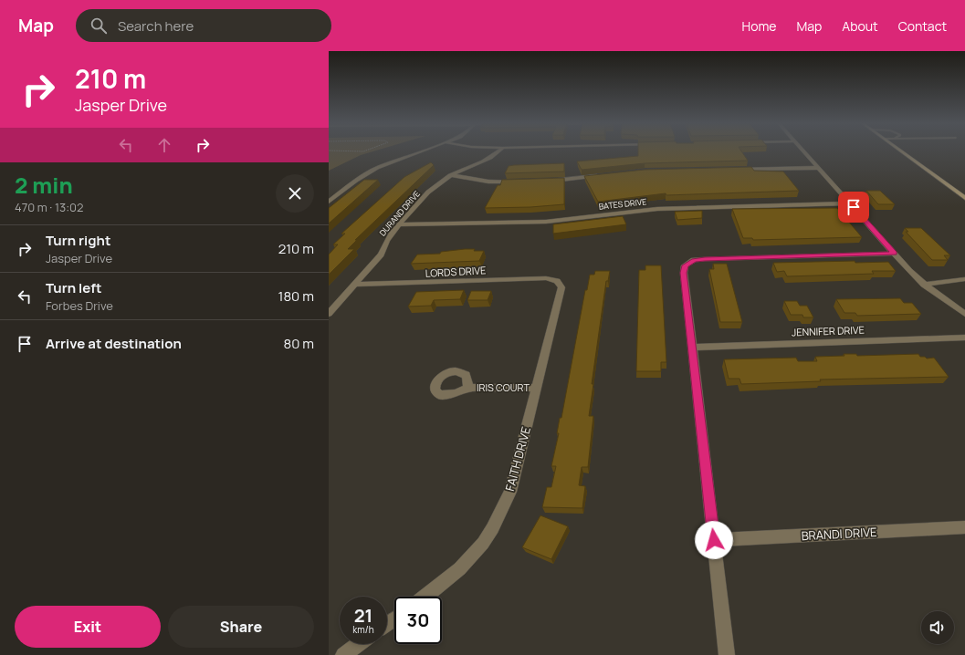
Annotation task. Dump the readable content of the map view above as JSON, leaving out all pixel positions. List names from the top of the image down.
{
  "streets": {
    "street": [
      "BATES DRIVE",
      "DURAND DRIVE",
      "LORDS DRIVE",
      "JENNIFER DRIVE",
      "IRIS COURT",
      "FAITH DRIVE",
      "BRANDI DRIVE"
    ]
  },
  "crossings": [
    ["BATES DRIVE", "DURAND DRIVE"],
    ["DURAND DRIVE", "LORDS DRIVE"],
    ["LORDS DRIVE", "FAITH DRIVE"],
    ["IRIS COURT", "FAITH DRIVE"]
  ],
  "page": {
    "header": "Map",
    "search": "Search here",
    "nav": [
      "Home",
      "Map",
      "About",
      "Contact"
    ],
    "turn": ["210 m", "Jasper Drive"],
    "heading": ["2 min", "470 m · 13:02"],
    "list": [
      {
        "name": "Turn right",
        "note": "Jasper Drive",
        "value": "210 m"
      },
      {
        "name": "Turn left",
        "note": "Forbes Drive",
        "value": "180 m"
      },
      {
        "name": "Arrive at destination",
        "value": "80 m"
      }
    ],
    "speed": "21 km/h",
    "limit": "30",
    "buttons": ["Exit", "Share"]
  }
}
